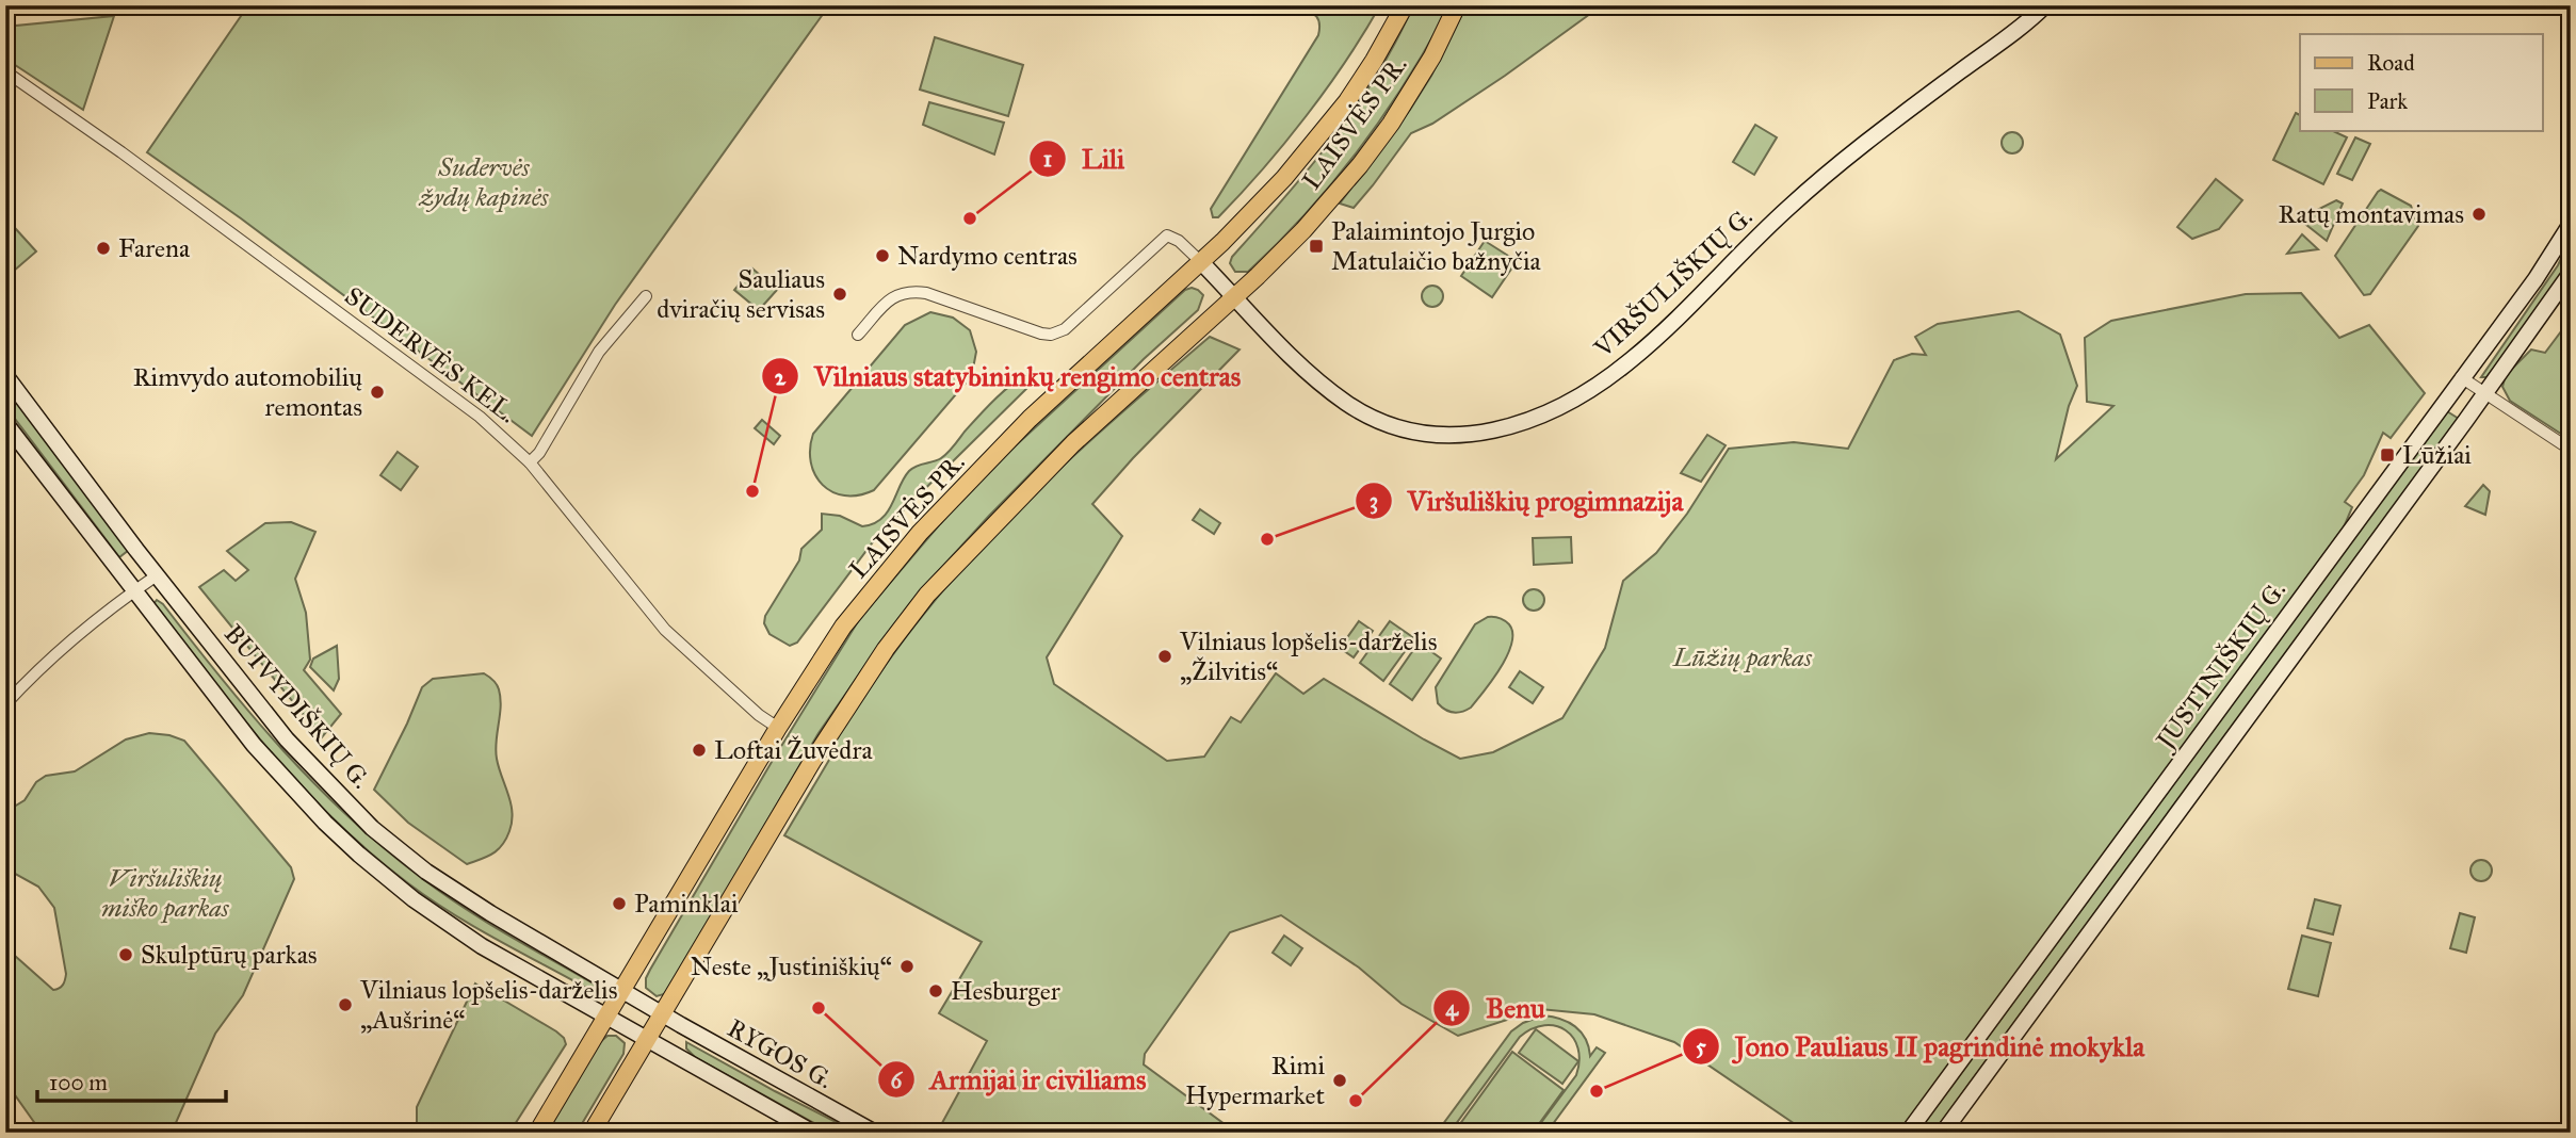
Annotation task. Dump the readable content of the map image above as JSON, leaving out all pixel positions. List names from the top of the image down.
{
  "streets": {
    "main road": [
      "LAISVĖS PR.",
      "VIRŠULIŠKIŲ G.",
      "JUSTINIŠKIŲ G.",
      "BUIVYDIŠKIŲ G.",
      "RYGOS G."
    ],
    "street": ["SUDERVĖS KEL."]
  },
  "crossings": [
    ["LAISVĖS PR.", "VIRŠULIŠKIŲ G."],
    ["LAISVĖS PR.", "SUDERVĖS KEL."],
    ["LAISVĖS PR.", "BUIVYDIŠKIŲ G."],
    ["LAISVĖS PR.", "RYGOS G."],
    ["BUIVYDIŠKIŲ G.", "RYGOS G."]
  ],
  "parks": ["Sudervės žydų kapinės", "Lūžių parkas", "Viršuliškių miško parkas"],
  "places": {
    "other": [
      "Ratų montavimas",
      "Lili",
      "Farena",
      "Nardymo centras",
      "Sauliaus dviračių servisas",
      "Rimvydo automobilių remontas",
      "Vilniaus statybininkų rengimo centras",
      "Viršuliškių progimnazija",
      "Vilniaus lopšelis-darželis „Žilvitis“",
      "Loftai Žuvėdra",
      "Paminklai",
      "Skulptūrų parkas",
      "Neste „Justiniškių“",
      "Hesburger",
      "Vilniaus lopšelis-darželis „Aušrinė“",
      "Armijai ir civiliams",
      "Rimi Hypermarket",
      "Jono Pauliaus II pagrindinė mokykla",
      "Benu"
    ],
    "transit": ["Palaimintojo Jurgio Matulaičio bažnyčia", "Lūžiai"]
  },
  "legend": ["Road", "Park"],
  "scale_bar": "100 m"
}
